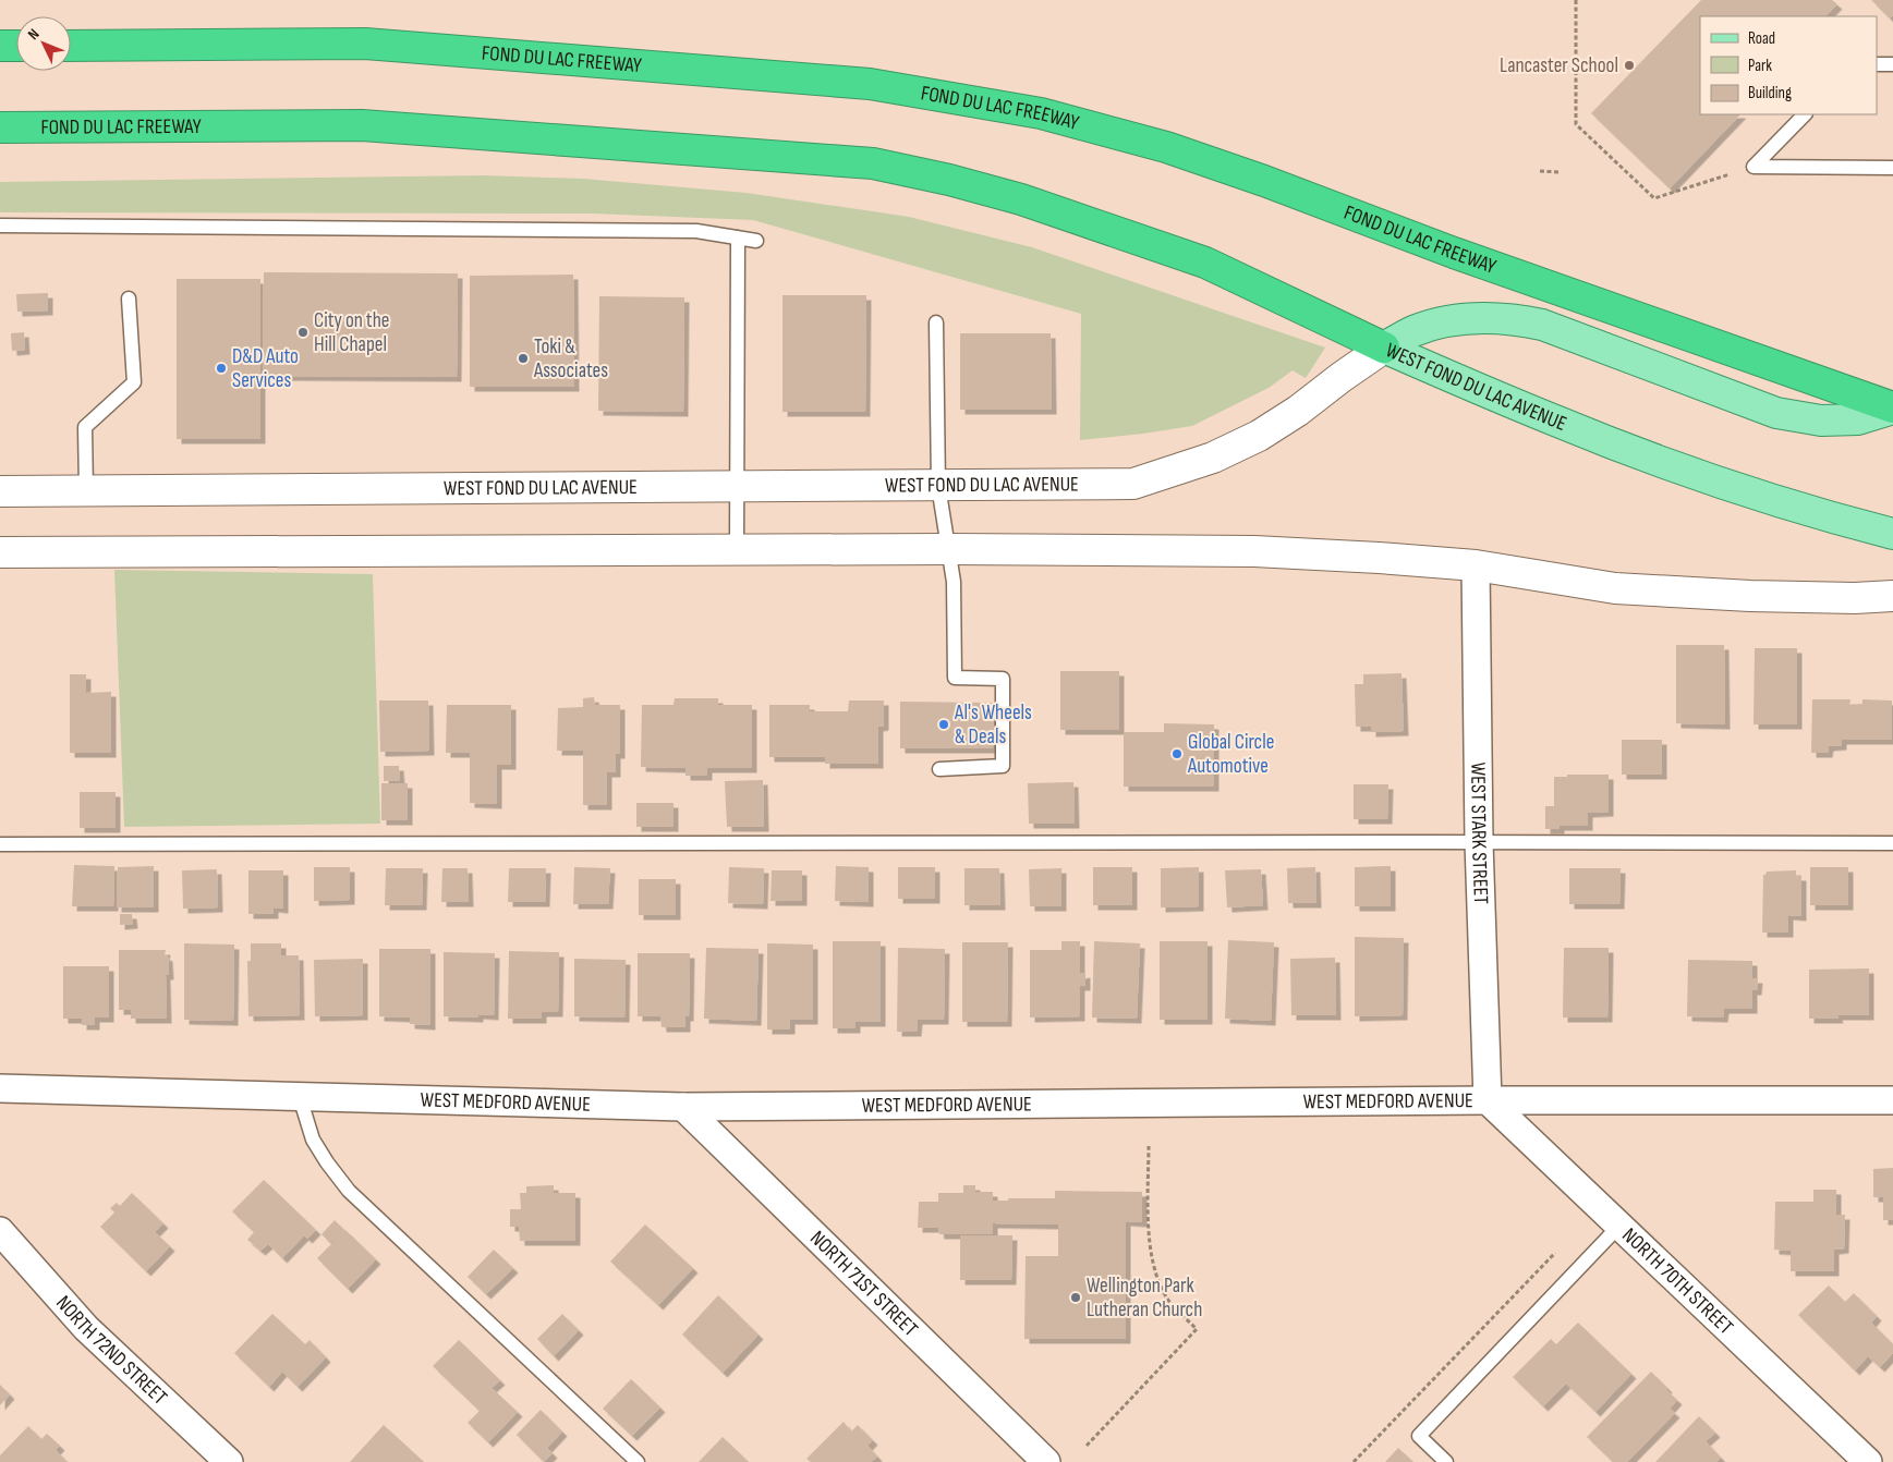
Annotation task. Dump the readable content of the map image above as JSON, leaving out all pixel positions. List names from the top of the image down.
{
  "streets": {
    "highway": ["FOND DU LAC FREEWAY"],
    "main road": ["WEST FOND DU LAC AVENUE"],
    "street": [
      "WEST STARK STREET",
      "WEST MEDFORD AVENUE",
      "NORTH 70TH STREET",
      "NORTH 71ST STREET",
      "NORTH 72ND STREET"
    ]
  },
  "crossings": [
    ["FOND DU LAC FREEWAY", "WEST FOND DU LAC AVENUE"],
    ["WEST STARK STREET", "WEST MEDFORD AVENUE"],
    ["WEST STARK STREET", "NORTH 70TH STREET"],
    ["WEST MEDFORD AVENUE", "NORTH 70TH STREET"],
    ["WEST MEDFORD AVENUE", "NORTH 71ST STREET"]
  ],
  "places": [
    "Lancaster School",
    "City on the Hill Chapel",
    "Toki & Associates",
    "D&D Auto Services",
    "Al's Wheels & Deals",
    "Global Circle Automotive",
    "Wellington Park Lutheran Church"
  ],
  "legend": ["Road", "Park", "Building"],
  "north": "top left"
}
